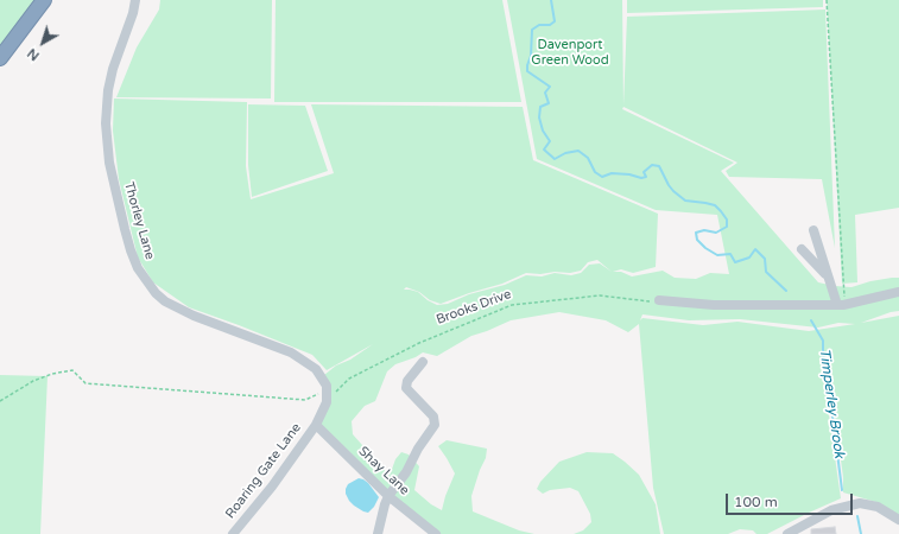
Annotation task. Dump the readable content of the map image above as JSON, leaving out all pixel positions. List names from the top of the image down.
{
  "streets": {
    "street": ["Thorley Lane", "Roaring Gate Lane", "Shay Lane"],
    "path": ["Brooks Drive"]
  },
  "crossings": [
    ["Roaring Gate Lane", "Shay Lane"]
  ],
  "water": ["Timperley Brook"],
  "parks": ["Davenport Green Wood"],
  "scale_bar": "100 m",
  "north": "bottom left"
}
